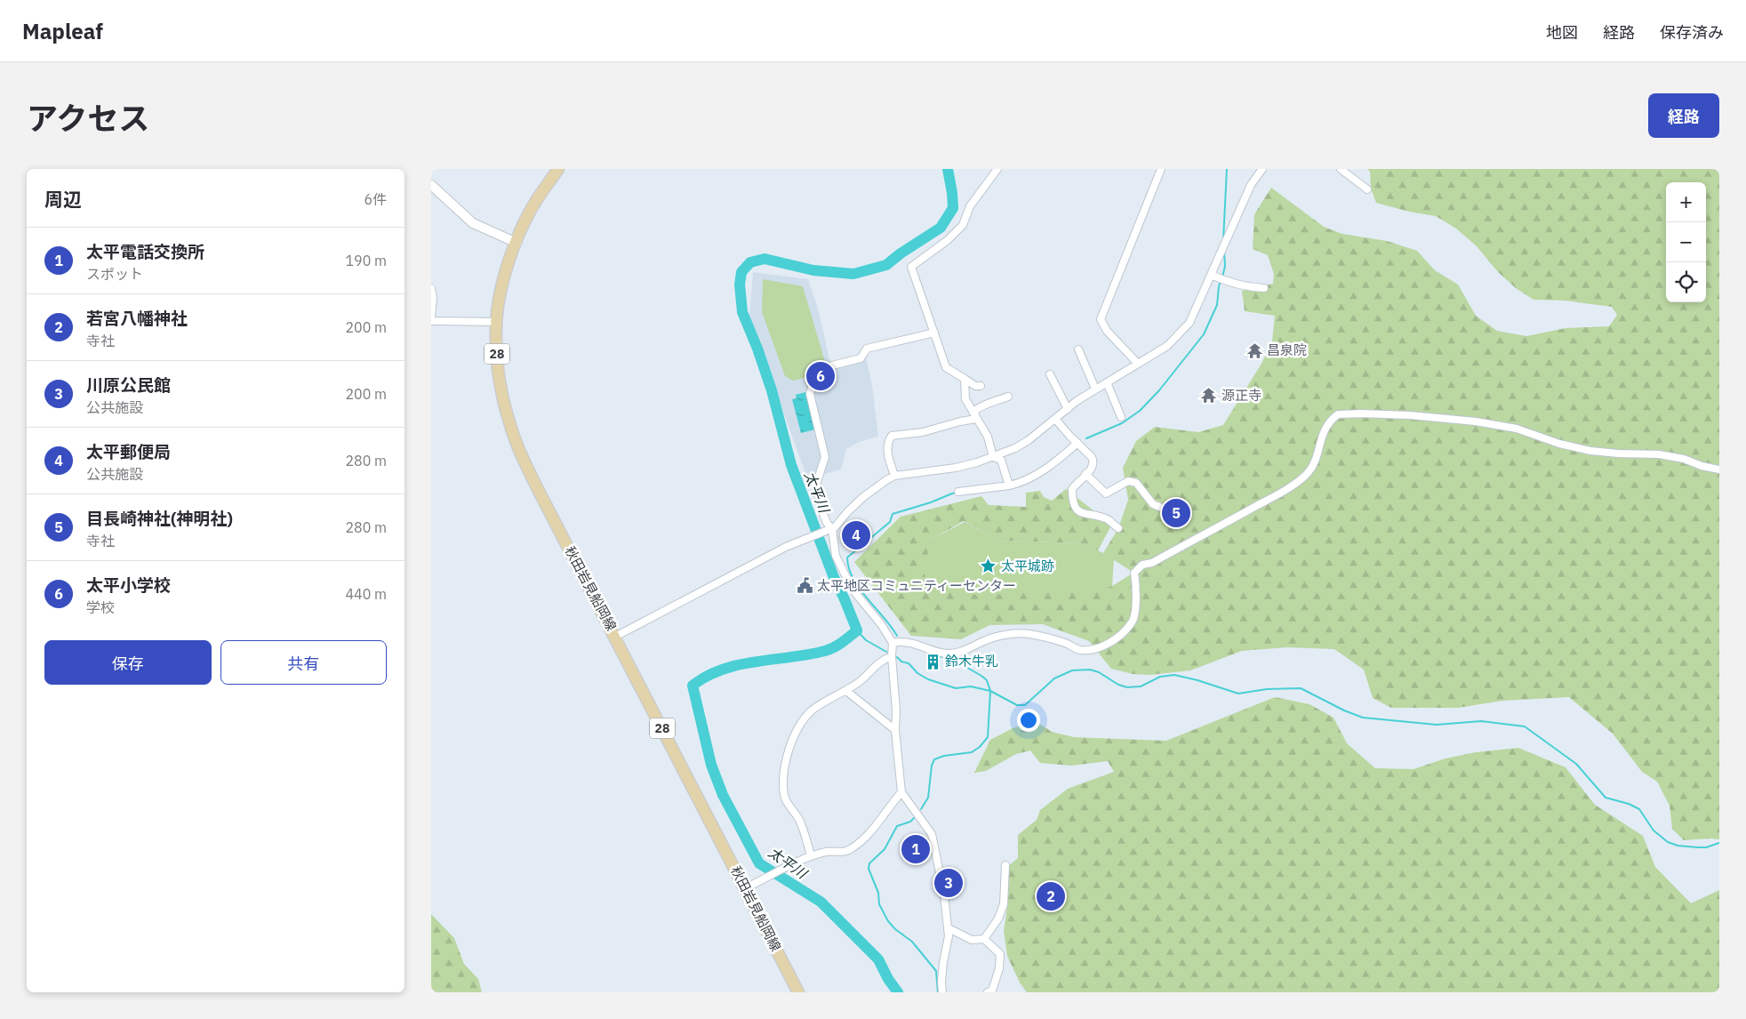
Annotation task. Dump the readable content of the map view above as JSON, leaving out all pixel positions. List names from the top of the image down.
{
  "streets": {
    "main road": ["28", "秋田岩見船岡線"]
  },
  "water": ["太平川"],
  "places": {
    "temple": ["昌泉院", "源正寺"],
    "place": ["太平城跡"],
    "public building": ["太平地区コミュニティーセンター"],
    "building": ["鈴木牛乳"]
  },
  "page": {
    "header": "Mapleaf",
    "nav": ["地図", "経路", "保存済み"],
    "title": "アクセス",
    "buttons": [
      "経路",
      ["保存", "共有"]
    ],
    "heading": ["周辺", "6件"],
    "map_buttons": ["+", "−"],
    "list": [
      {
        "mark": "1",
        "name": "太平電話交換所",
        "note": "スポット",
        "value": "190 m"
      },
      {
        "mark": "2",
        "name": "若宮八幡神社",
        "note": "寺社",
        "value": "200 m"
      },
      {
        "mark": "3",
        "name": "川原公民館",
        "note": "公共施設",
        "value": "200 m"
      },
      {
        "mark": "4",
        "name": "太平郵便局",
        "note": "公共施設",
        "value": "280 m"
      },
      {
        "mark": "5",
        "name": "目長崎神社(神明社)",
        "note": "寺社",
        "value": "280 m"
      },
      {
        "mark": "6",
        "name": "太平小学校",
        "note": "学校",
        "value": "440 m"
      }
    ],
    "pins": [
      "6",
      "5",
      "4",
      "1",
      "3",
      "2"
    ]
  }
}
